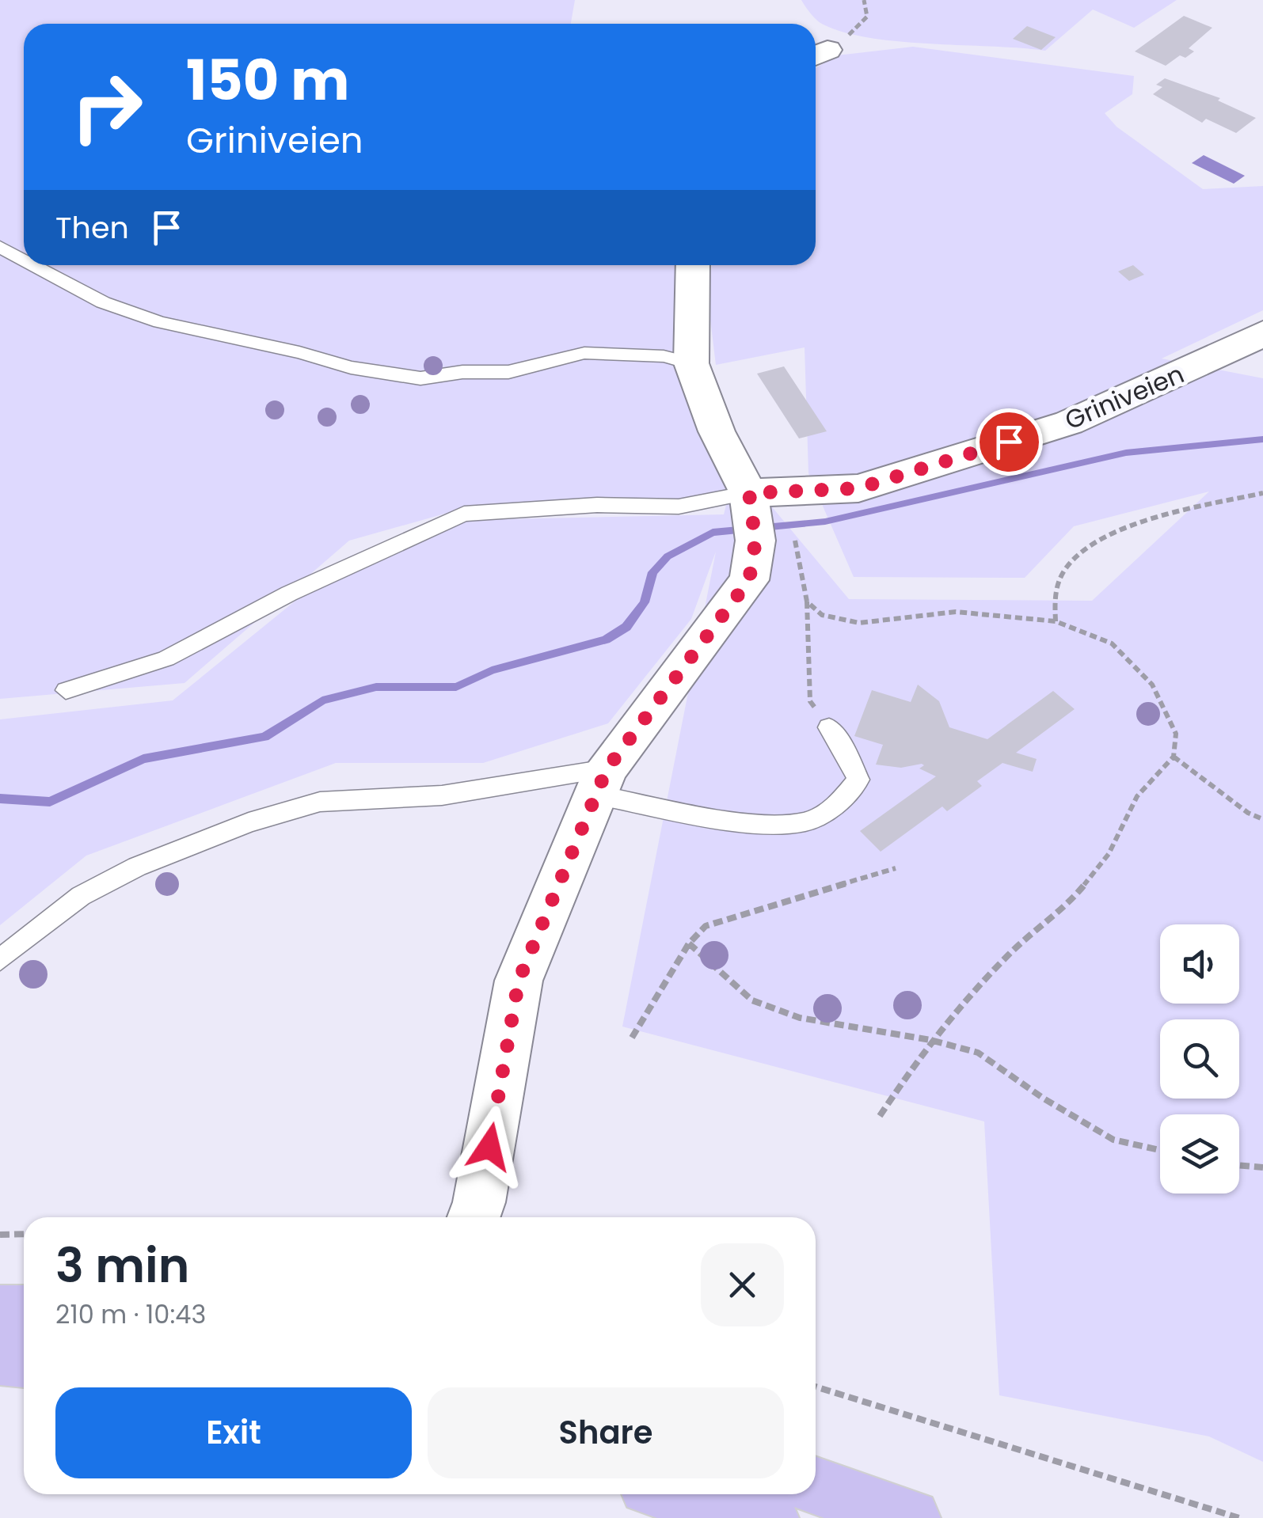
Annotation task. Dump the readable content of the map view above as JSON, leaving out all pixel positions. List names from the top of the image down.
{
  "streets": {
    "street": ["Griniveien"]
  },
  "page": {
    "turn": ["150 m", "Griniveien"],
    "then": "Then",
    "heading": ["3 min", "210 m · 10:43"],
    "buttons": ["Exit", "Share"]
  }
}
